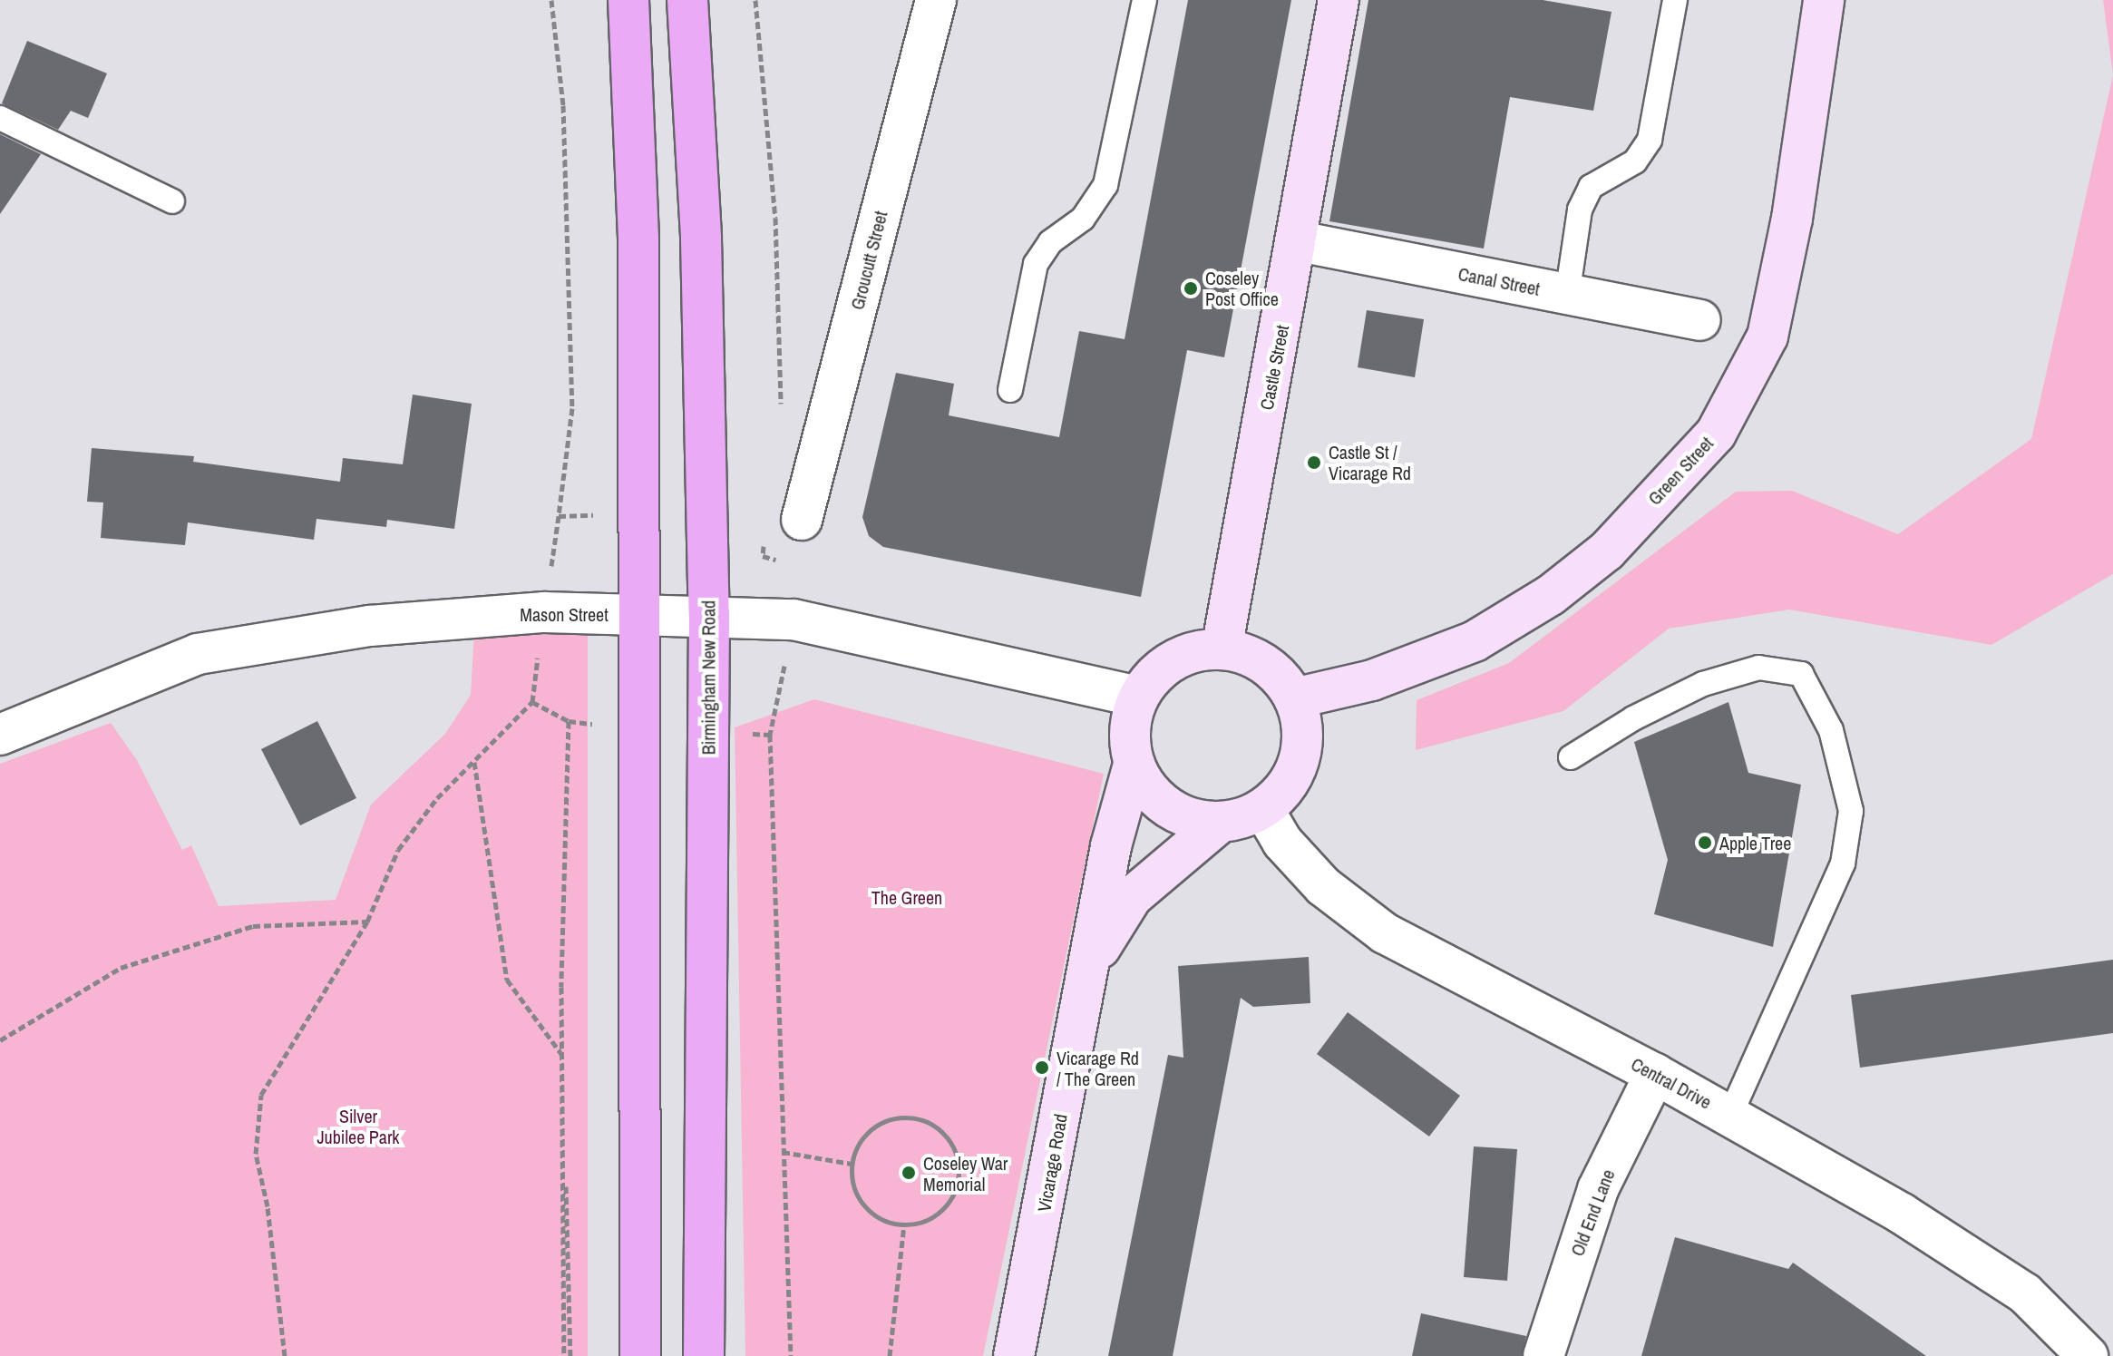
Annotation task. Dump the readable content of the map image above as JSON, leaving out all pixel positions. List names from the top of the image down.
{
  "streets": {
    "highway": ["Birmingham New Road"],
    "main road": ["Castle Street", "Green Street", "Vicarage Road"],
    "street": [
      "Groucutt Street",
      "Canal Street",
      "Mason Street",
      "Central Drive",
      "Old End Lane"
    ]
  },
  "crossings": [
    ["Canal Street", "Castle Street"],
    ["Castle Street", "Green Street"],
    ["Castle Street", "Mason Street"],
    ["Castle Street", "Central Drive"],
    ["Castle Street", "Vicarage Road"],
    ["Green Street", "Mason Street"],
    ["Green Street", "Central Drive"],
    ["Green Street", "Vicarage Road"],
    ["Mason Street", "Birmingham New Road"],
    ["Mason Street", "Central Drive"],
    ["Mason Street", "Vicarage Road"],
    ["Central Drive", "Vicarage Road"],
    ["Central Drive", "Old End Lane"]
  ],
  "parks": ["The Green", "Silver Jubilee Park"],
  "places": [
    "Coseley Post Office",
    "Castle St / Vicarage Rd",
    "Apple Tree",
    "Vicarage Rd / The Green",
    "Coseley War Memorial"
  ]
}
